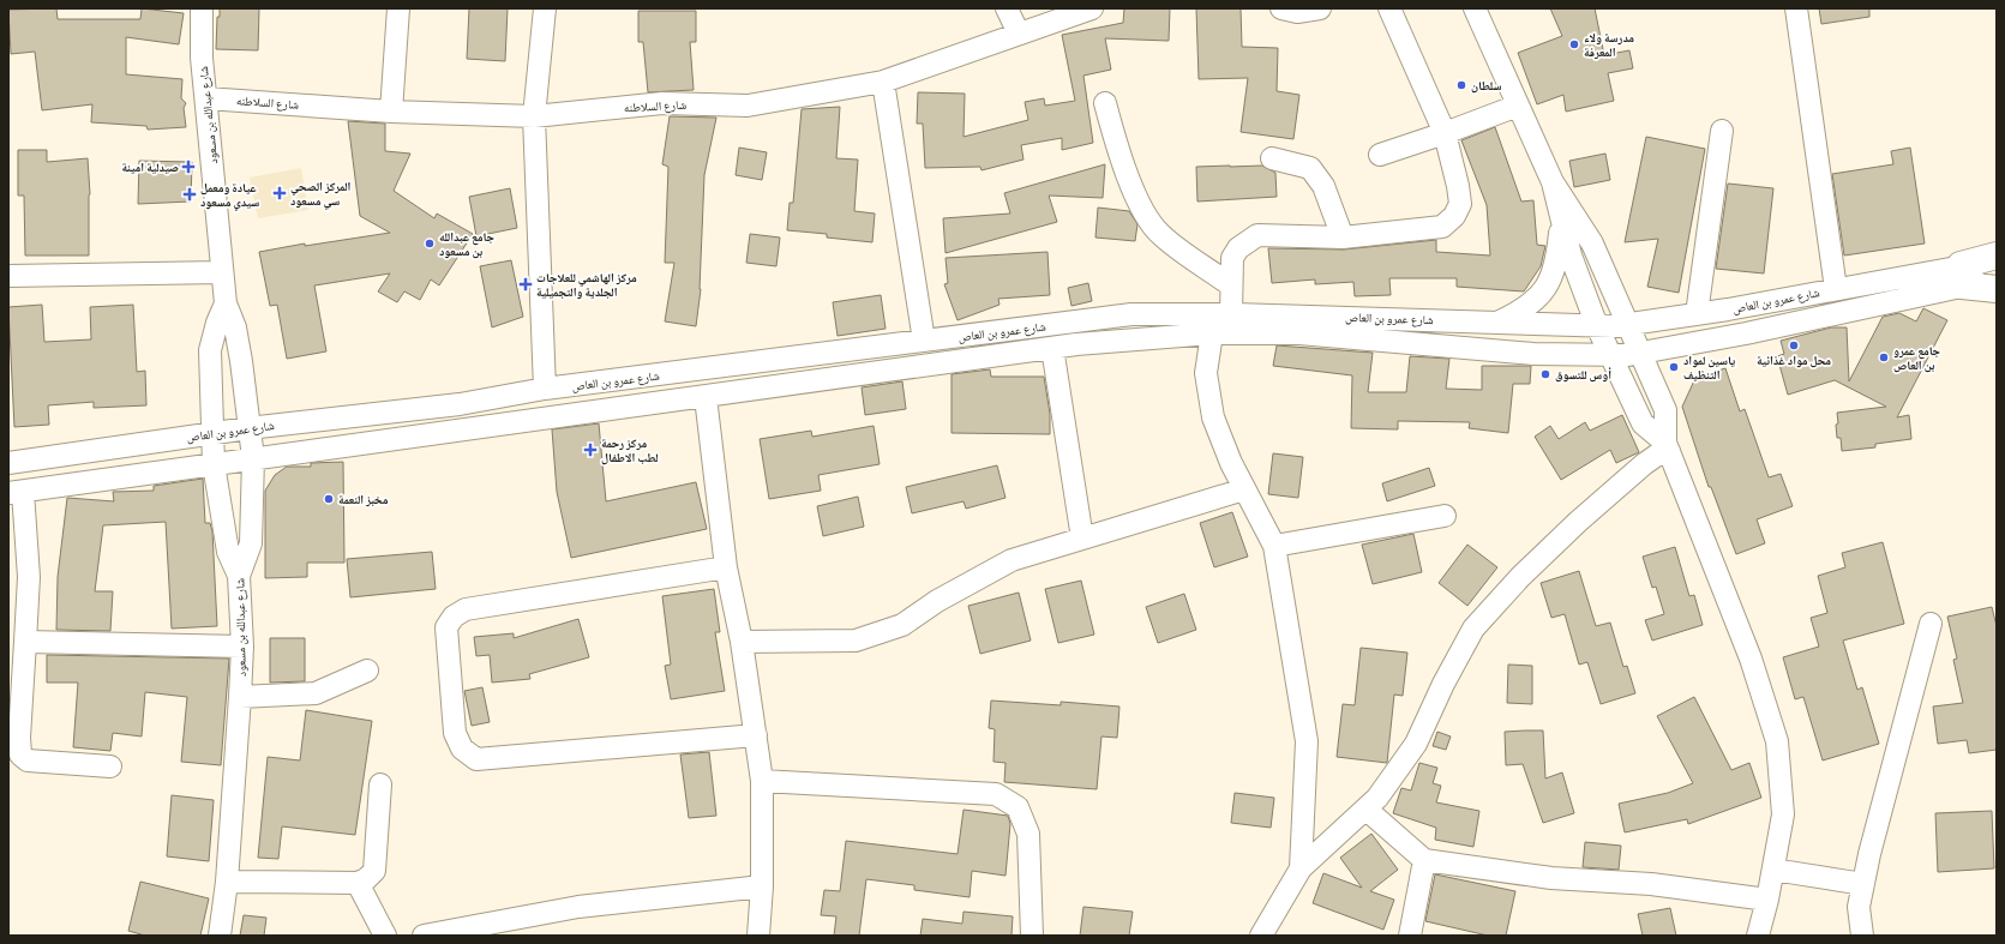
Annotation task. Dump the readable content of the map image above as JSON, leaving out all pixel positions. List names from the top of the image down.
{
  "streets": {
    "street": ["شارع السلاطنه", "شارع عبدالله بن مسعود", "شارع عمرو بن العاص"]
  },
  "crossings": [
    ["شارع السلاطنه", "شارع عبدالله بن مسعود"],
    ["شارع عبدالله بن مسعود", "شارع عمرو بن العاص"]
  ],
  "places": {
    "other": [
      "مدرسة ولاء المعرفة",
      "سلطان",
      "جامع عبدالله بن مسعود",
      "محل مواد غذائية",
      "جامع عمرو بن العاص",
      "ياسين لمواد التنظيف",
      "أوس للتسوق",
      "مخبز النعمة"
    ],
    "health": [
      "صيدلية امينة",
      "المركز الصحي سي مسعود",
      "عيادة ومعمل سيدي مسعود",
      "مركز الهاشمي للعلاجات الجلدية والتجميلية",
      "مركز رحمة لطب الاطفال"
    ]
  }
}
